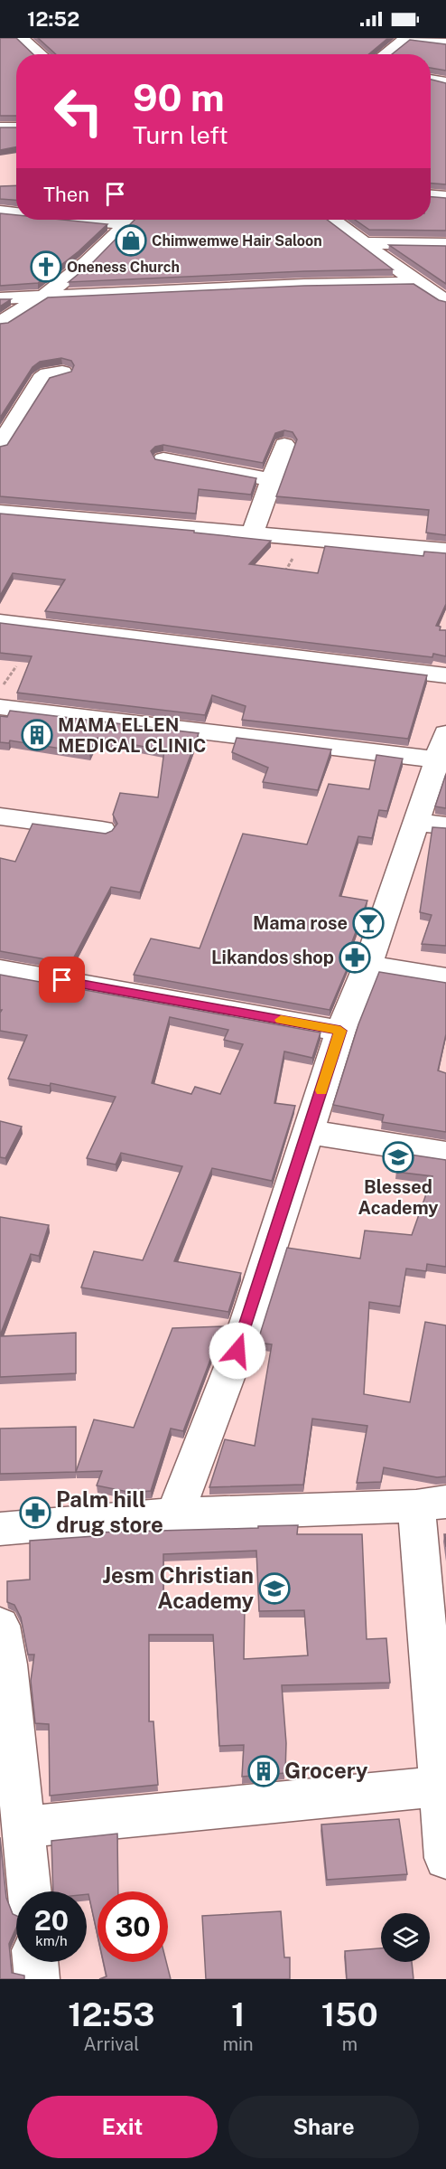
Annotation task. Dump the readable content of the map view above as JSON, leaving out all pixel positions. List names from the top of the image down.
{
  "places": {
    "shop": ["Chimwemwe Hair Saloon"],
    "church": ["Oneness Church"],
    "building": ["MAMA ELLEN MEDICAL CLINIC", "Grocery"],
    "bar": ["Mama rose"],
    "pharmacy": ["Likandos shop", "Palm hill drug store"],
    "school or university": ["Blessed Academy", "Jesm Christian Academy"]
  },
  "page": {
    "status": "12:52",
    "turn": ["90 m", "Turn left"],
    "then": "Then",
    "speed": "20 km/h",
    "limit": "30",
    "eta": [
      "12:53",
      "Arrival",
      "1",
      "min",
      "150",
      "m"
    ],
    "buttons": ["Exit", "Share"]
  }
}
